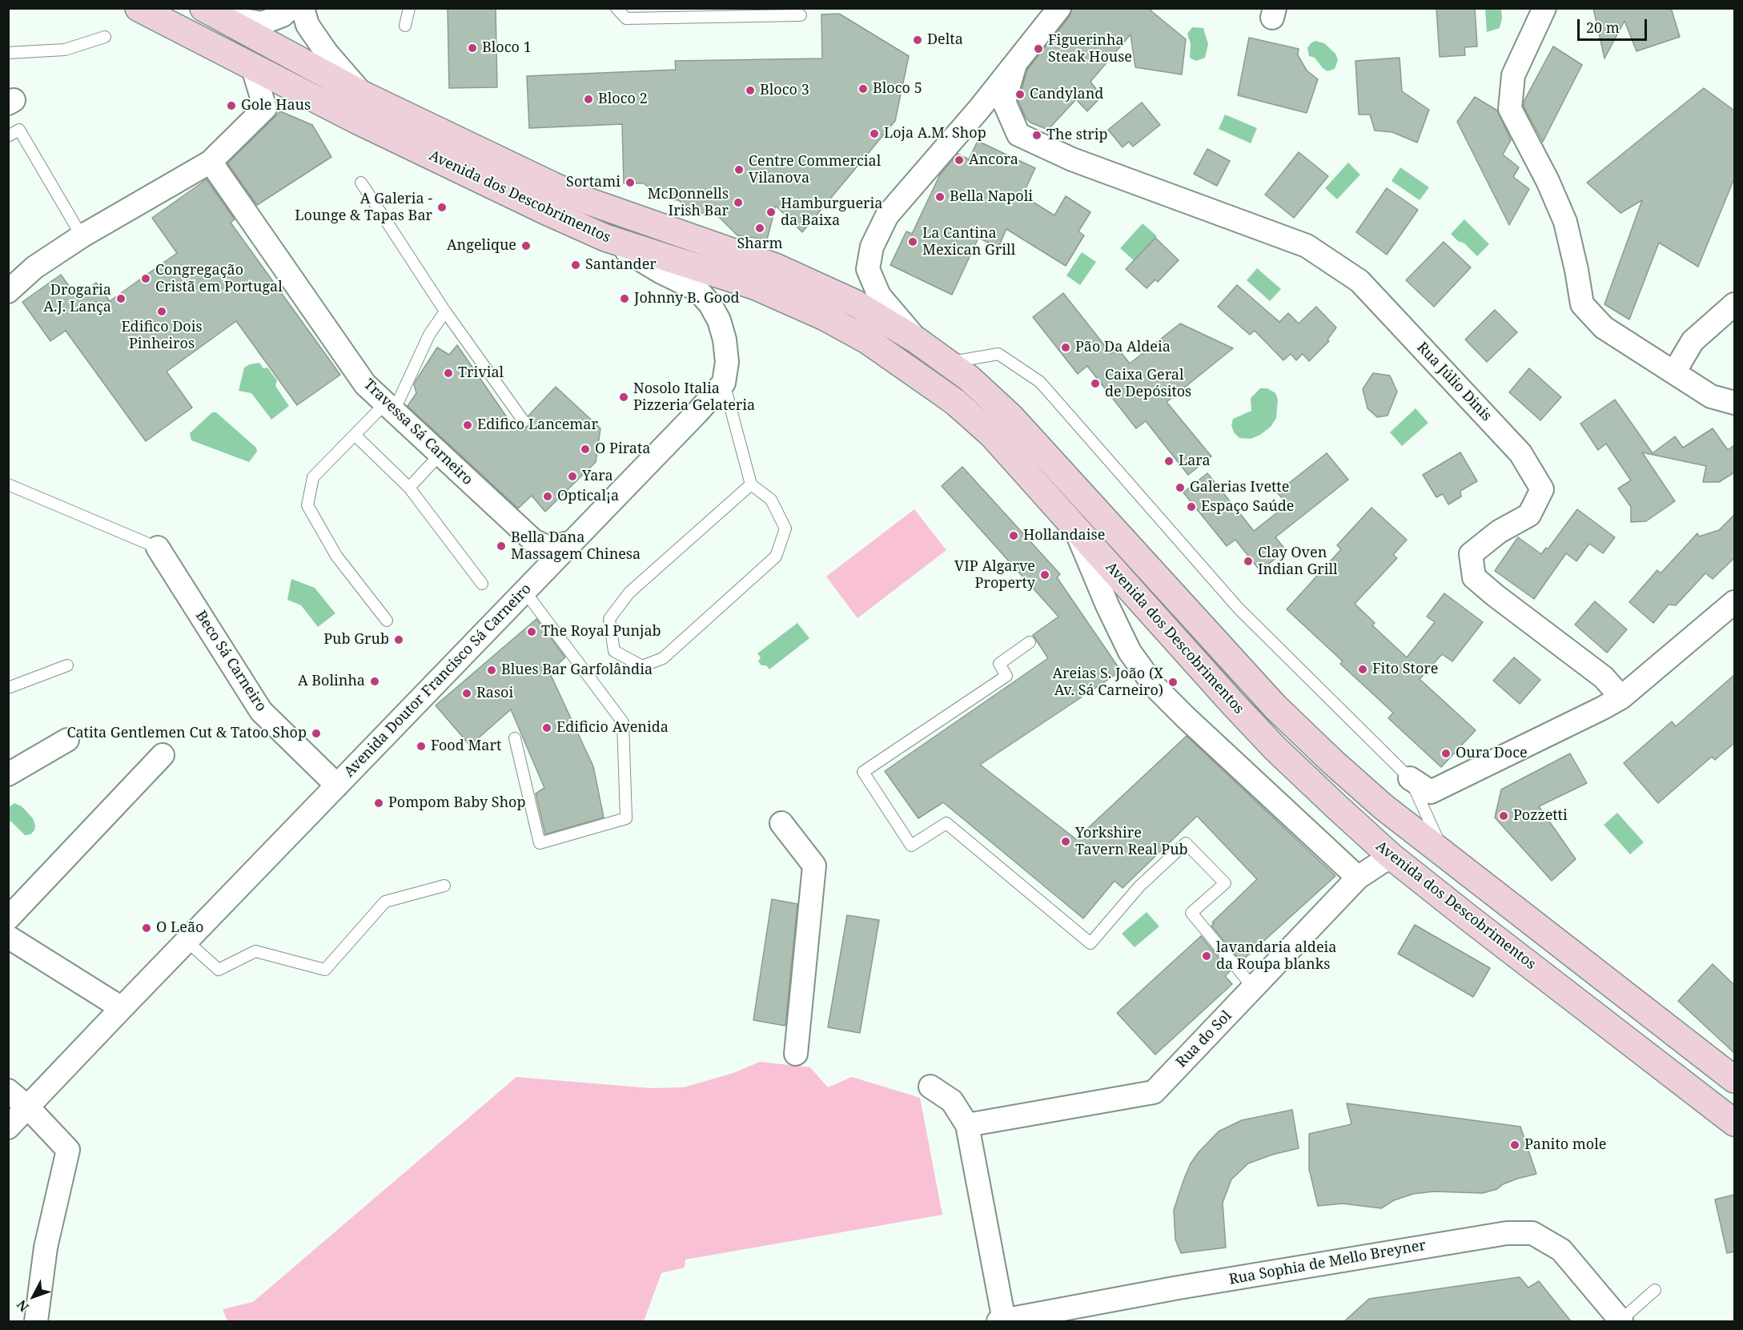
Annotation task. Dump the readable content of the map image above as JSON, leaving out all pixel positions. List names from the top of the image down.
{
  "streets": {
    "main road": ["Avenida dos Descobrimentos"],
    "street": [
      "Rua Júlio Dinis",
      "Travessa Sá Carneiro",
      "Beco Sá Carneiro",
      "Avenida Doutor Francisco Sá Carneiro",
      "Rua do Sol",
      "Rua Sophia de Mello Breyner"
    ]
  },
  "crossings": [
    ["Avenida dos Descobrimentos", "Rua do Sol"],
    ["Travessa Sá Carneiro", "Avenida Doutor Francisco Sá Carneiro"],
    ["Beco Sá Carneiro", "Avenida Doutor Francisco Sá Carneiro"]
  ],
  "places": [
    "Delta",
    "Bloco 1",
    "Figuerinha Steak House",
    "Bloco 5",
    "Bloco 3",
    "Candyland",
    "Bloco 2",
    "Gole Haus",
    "Loja A.M. Shop",
    "The strip",
    "Ancora",
    "Centre Commercial Vilanova",
    "Sortami",
    "Bella Napoli",
    "McDonnells Irish Bar",
    "A Galeria - Lounge & Tapas Bar",
    "Hamburgueria da Baixa",
    "Sharm",
    "La Cantina Mexican Grill",
    "Angelique",
    "Santander",
    "Congregação Cristã em Portugal",
    "Drogaria A.J. Lança",
    "Johnny B. Good",
    "Edifico Dois Pinheiros",
    "Pão Da Aldeia",
    "Trivial",
    "Caixa Geral de Depósitos",
    "Nosolo Italia Pizzeria Gelateria",
    "Edifico Lancemar",
    "O Pirata",
    "Lara",
    "Yara",
    "Galerias Ivette",
    "Optical¡a",
    "Espaço Saúde",
    "Hollandaise",
    "Bella Dana Massagem Chinesa",
    "Clay Oven Indian Grill",
    "VIP Algarve Property",
    "The Royal Punjab",
    "Pub Grub",
    "Fito Store",
    "Blues Bar Garfolândia",
    "A Bolinha",
    "Areias S. João (X Av. Sá Carneiro)",
    "Rasoi",
    "Edificio Avenida",
    "Catita Gentlemen Cut & Tatoo Shop",
    "Food Mart",
    "Oura Doce",
    "Pompom Baby Shop",
    "Pozzetti",
    "Yorkshire Tavern Real Pub",
    "O Leão",
    "lavandaria aldeia da Roupa blanks",
    "Panito mole"
  ],
  "scale_bar": "20 m",
  "north": "bottom left"
}
